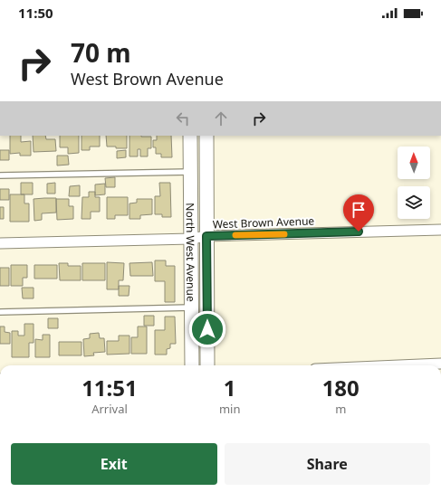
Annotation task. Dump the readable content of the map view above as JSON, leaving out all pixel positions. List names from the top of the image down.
{
  "streets": {
    "main road": ["North West Avenue"],
    "street": ["West Brown Avenue"]
  },
  "crossings": [
    ["West Brown Avenue", "North West Avenue"]
  ],
  "north": "top",
  "page": {
    "status": "11:50",
    "turn": ["70 m", "West Brown Avenue"],
    "eta": [
      "11:51",
      "Arrival",
      "1",
      "min",
      "180",
      "m"
    ],
    "buttons": ["Exit", "Share"]
  }
}
